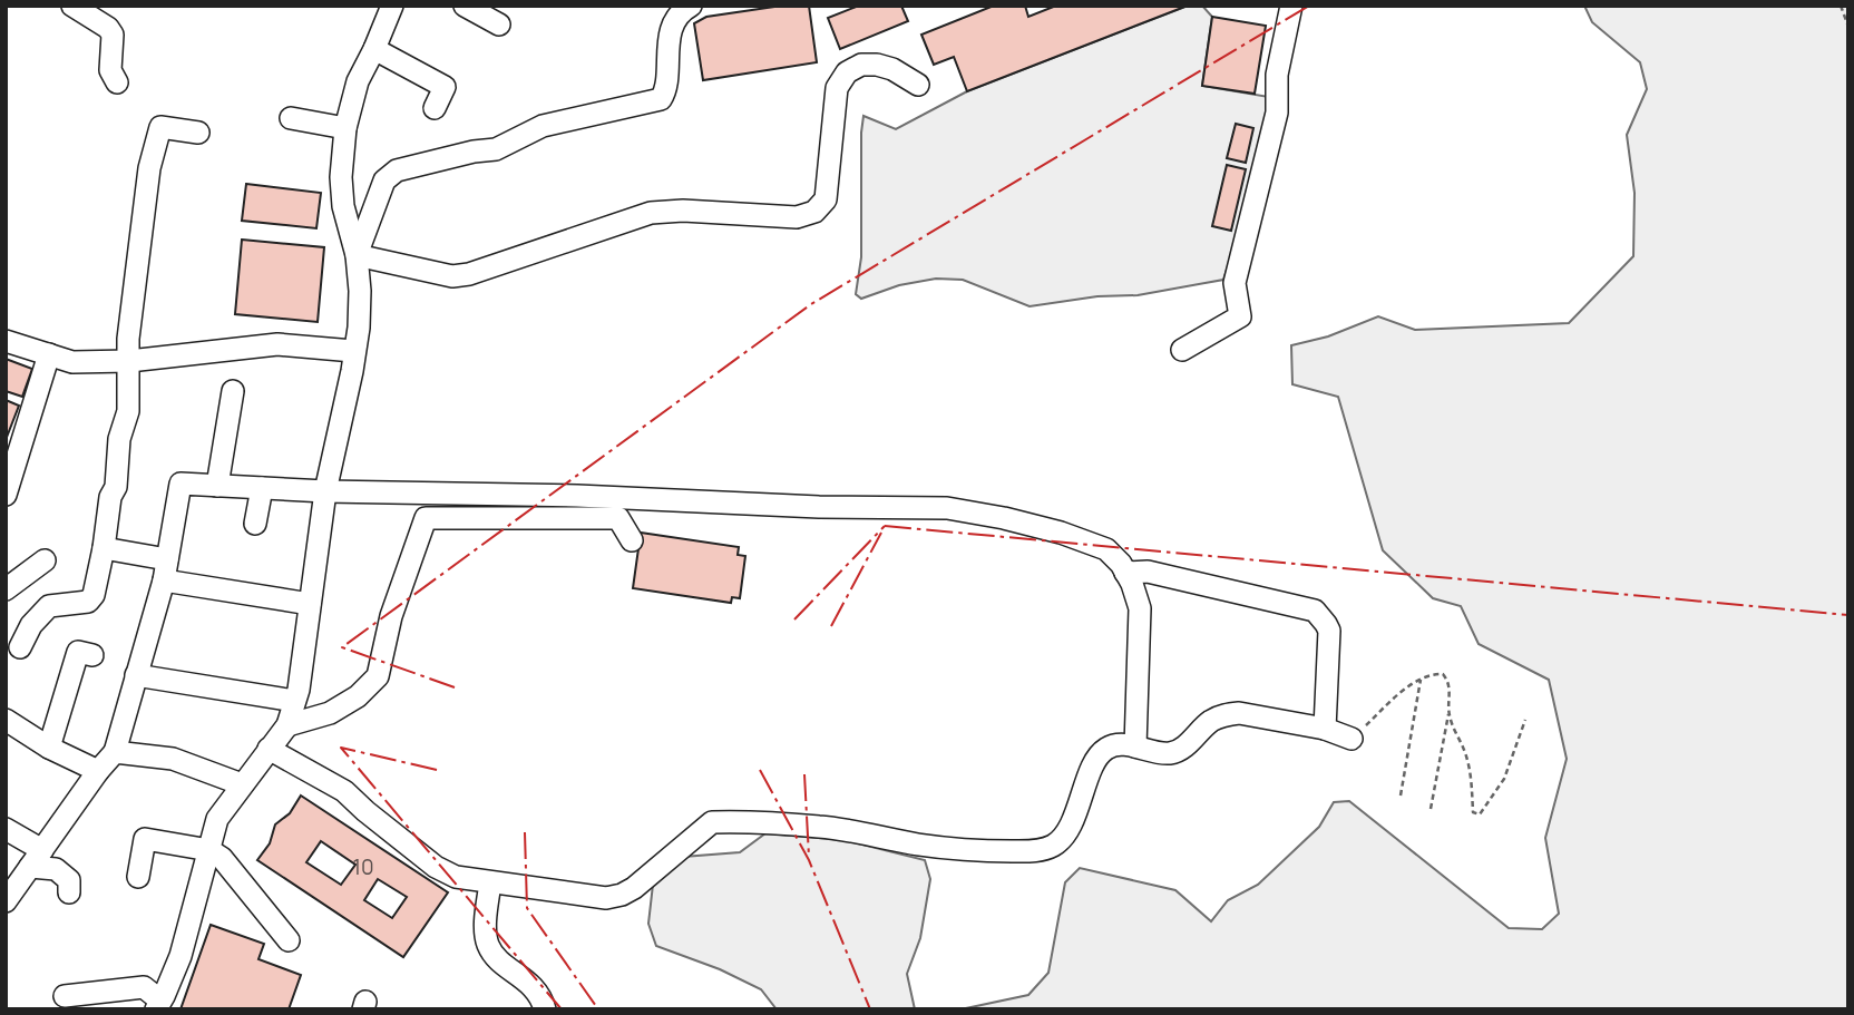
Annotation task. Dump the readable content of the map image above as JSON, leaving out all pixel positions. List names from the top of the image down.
{
  "house_numbers": ["10"]
}
